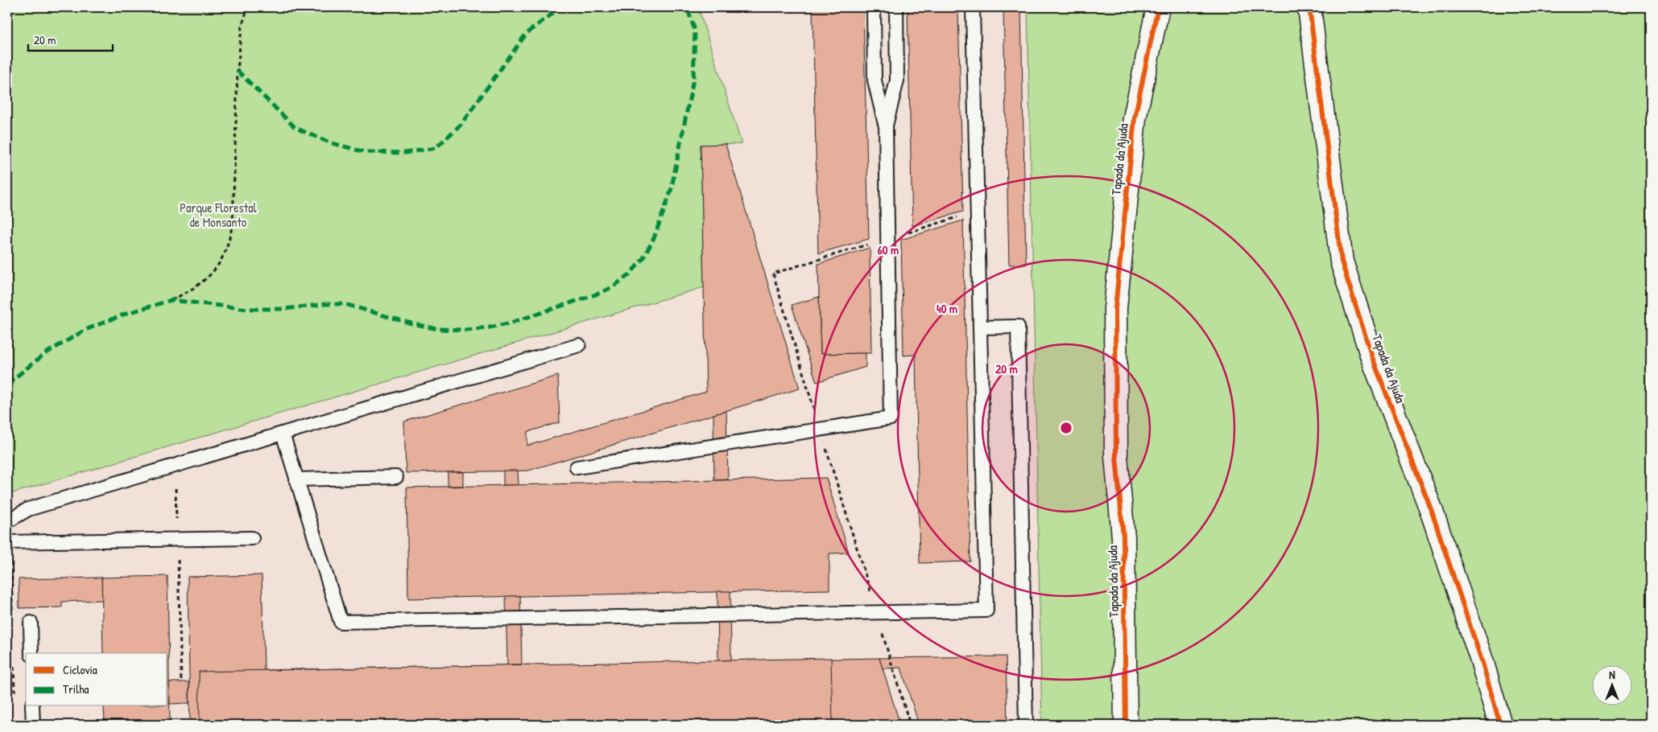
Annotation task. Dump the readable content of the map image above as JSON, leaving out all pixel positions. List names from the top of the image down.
{
  "streets": {
    "street": ["Tapada da Ajuda"]
  },
  "parks": ["Parque Florestal de Monsanto"],
  "legend": ["Ciclovia", "Trilha"],
  "scale_bar": "20 m",
  "north": "top",
  "rings": ["60 m", "40 m", "20 m"]
}
